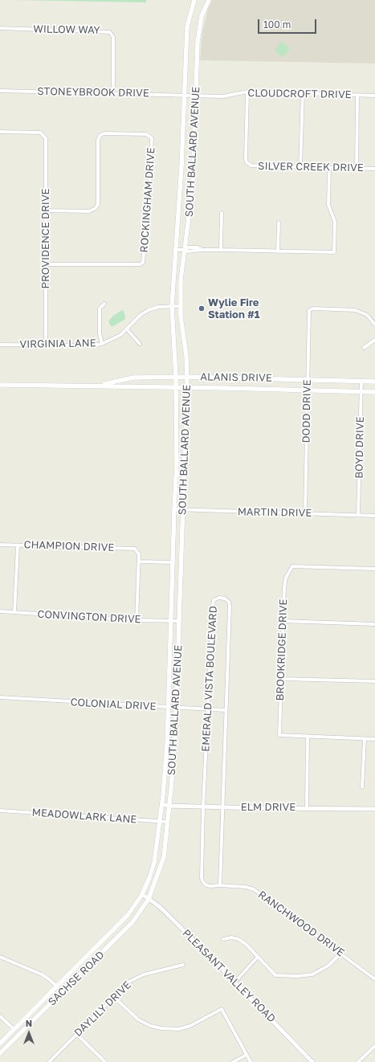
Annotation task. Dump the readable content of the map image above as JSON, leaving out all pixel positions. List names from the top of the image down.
{
  "streets": {
    "main road": ["SOUTH BALLARD AVENUE", "ALANIS DRIVE", "SACHSE ROAD"],
    "street": [
      "WILLOW WAY",
      "STONEYBROOK DRIVE",
      "CLOUDCROFT DRIVE",
      "SILVER CREEK DRIVE",
      "ROCKINGHAM DRIVE",
      "PROVIDENCE DRIVE",
      "VIRGINIA LANE",
      "DODD DRIVE",
      "BOYD DRIVE",
      "MARTIN DRIVE",
      "CHAMPION DRIVE",
      "CONVINGTON DRIVE",
      "BROOKRIDGE DRIVE",
      "EMERALD VISTA BOULEVARD",
      "COLONIAL DRIVE",
      "ELM DRIVE",
      "MEADOWLARK LANE",
      "RANCHWOOD DRIVE",
      "PLEASANT VALLEY ROAD",
      "DAYLILY DRIVE"
    ]
  },
  "crossings": [
    ["WILLOW WAY", "STONEYBROOK DRIVE"],
    ["STONEYBROOK DRIVE", "CLOUDCROFT DRIVE"],
    ["STONEYBROOK DRIVE", "SOUTH BALLARD AVENUE"],
    ["CLOUDCROFT DRIVE", "SOUTH BALLARD AVENUE"],
    ["CLOUDCROFT DRIVE", "SILVER CREEK DRIVE"],
    ["SOUTH BALLARD AVENUE", "VIRGINIA LANE"],
    ["SOUTH BALLARD AVENUE", "ALANIS DRIVE"],
    ["SOUTH BALLARD AVENUE", "MARTIN DRIVE"],
    ["SOUTH BALLARD AVENUE", "CONVINGTON DRIVE"],
    ["SOUTH BALLARD AVENUE", "COLONIAL DRIVE"],
    ["SOUTH BALLARD AVENUE", "ELM DRIVE"],
    ["SOUTH BALLARD AVENUE", "MEADOWLARK LANE"],
    ["SOUTH BALLARD AVENUE", "PLEASANT VALLEY ROAD"],
    ["SOUTH BALLARD AVENUE", "SACHSE ROAD"],
    ["ROCKINGHAM DRIVE", "PROVIDENCE DRIVE"],
    ["PROVIDENCE DRIVE", "VIRGINIA LANE"],
    ["ALANIS DRIVE", "DODD DRIVE"],
    ["ALANIS DRIVE", "BOYD DRIVE"],
    ["DODD DRIVE", "MARTIN DRIVE"],
    ["BOYD DRIVE", "MARTIN DRIVE"],
    ["EMERALD VISTA BOULEVARD", "COLONIAL DRIVE"],
    ["EMERALD VISTA BOULEVARD", "ELM DRIVE"],
    ["EMERALD VISTA BOULEVARD", "RANCHWOOD DRIVE"],
    ["PLEASANT VALLEY ROAD", "SACHSE ROAD"]
  ],
  "places": ["Wylie Fire Station #1"],
  "scale_bar": "100 m",
  "north": "top"
}
